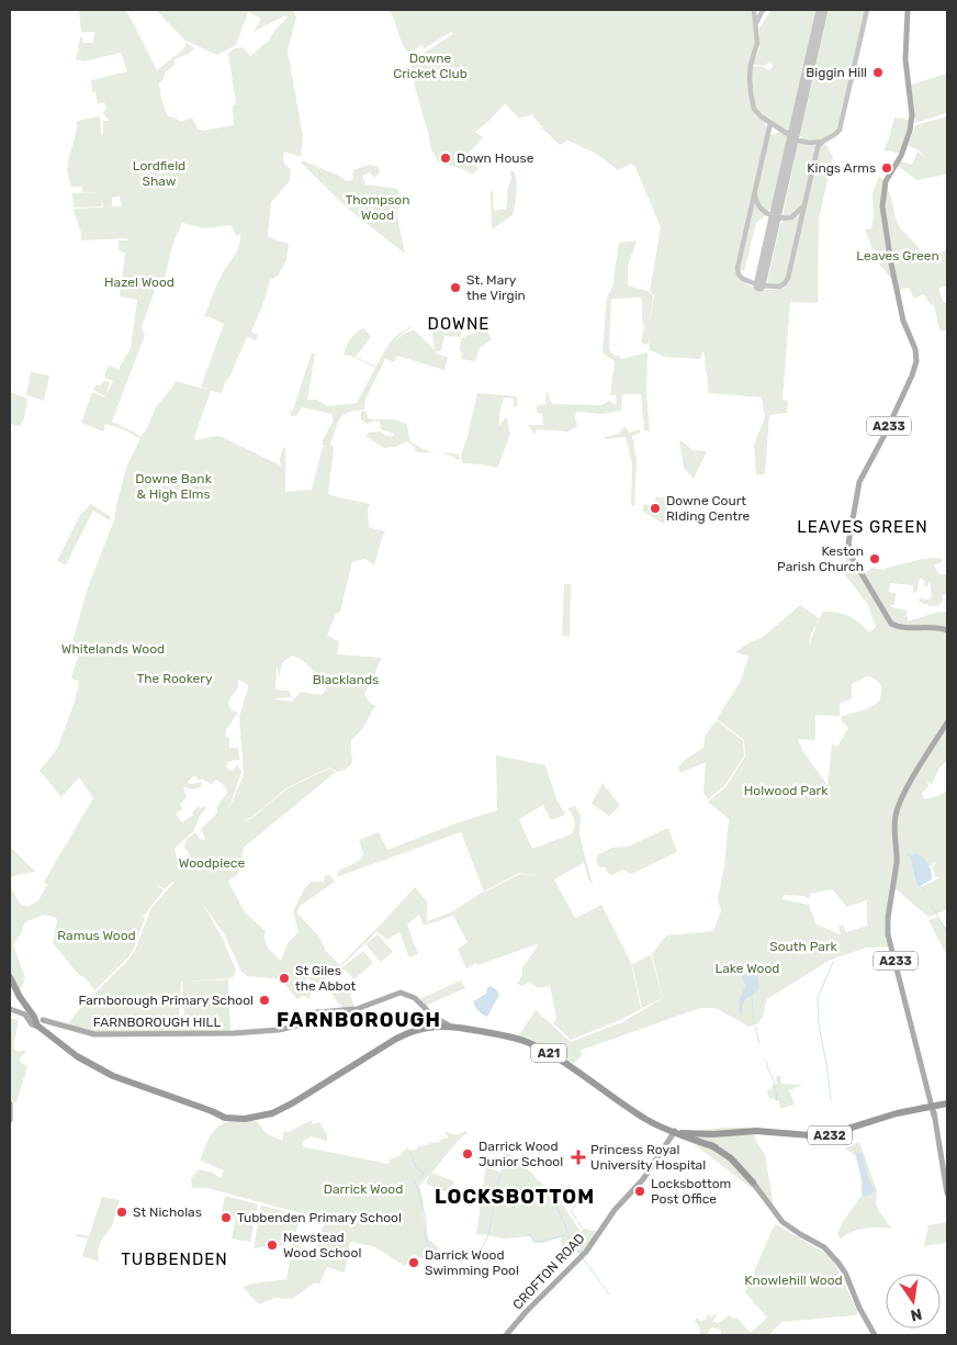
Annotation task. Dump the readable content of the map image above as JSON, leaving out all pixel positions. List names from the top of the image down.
{
  "streets": {
    "highway": ["A21", "A232"],
    "main road": ["A233", "FARNBOROUGH HILL", "CROFTON ROAD"]
  },
  "crossings": [
    ["A233", "A232"],
    ["FARNBOROUGH HILL", "A21"],
    ["A21", "A232"],
    ["A21", "CROFTON ROAD"],
    ["A232", "CROFTON ROAD"]
  ],
  "districts": [
    "DOWNE",
    "LEAVES GREEN",
    "FARNBOROUGH",
    "LOCKSBOTTOM",
    "TUBBENDEN"
  ],
  "parks": [
    "Downe Cricket Club",
    "Lordfield Shaw",
    "Thompson Wood",
    "Leaves Green",
    "Hazel Wood",
    "Downe Bank & High Elms",
    "Whitelands Wood",
    "The Rookery",
    "Blacklands",
    "Holwood Park",
    "Woodpiece",
    "Ramus Wood",
    "South Park",
    "Lake Wood",
    "Darrick Wood",
    "Knowlehill Wood"
  ],
  "places": {
    "other": [
      "Biggin Hill",
      "Down House",
      "Kings Arms",
      "St. Mary the Virgin",
      "Downe Court RIding Centre",
      "Keston Parish Church",
      "St Giles the Abbot",
      "Farnborough Primary School",
      "Darrick Wood Junior School",
      "Locksbottom Post Office",
      "St Nicholas",
      "Tubbenden Primary School",
      "Newstead Wood School",
      "Darrick Wood Swimming Pool"
    ],
    "health": ["Princess Royal University Hospital"]
  },
  "north": "bottom"
}
